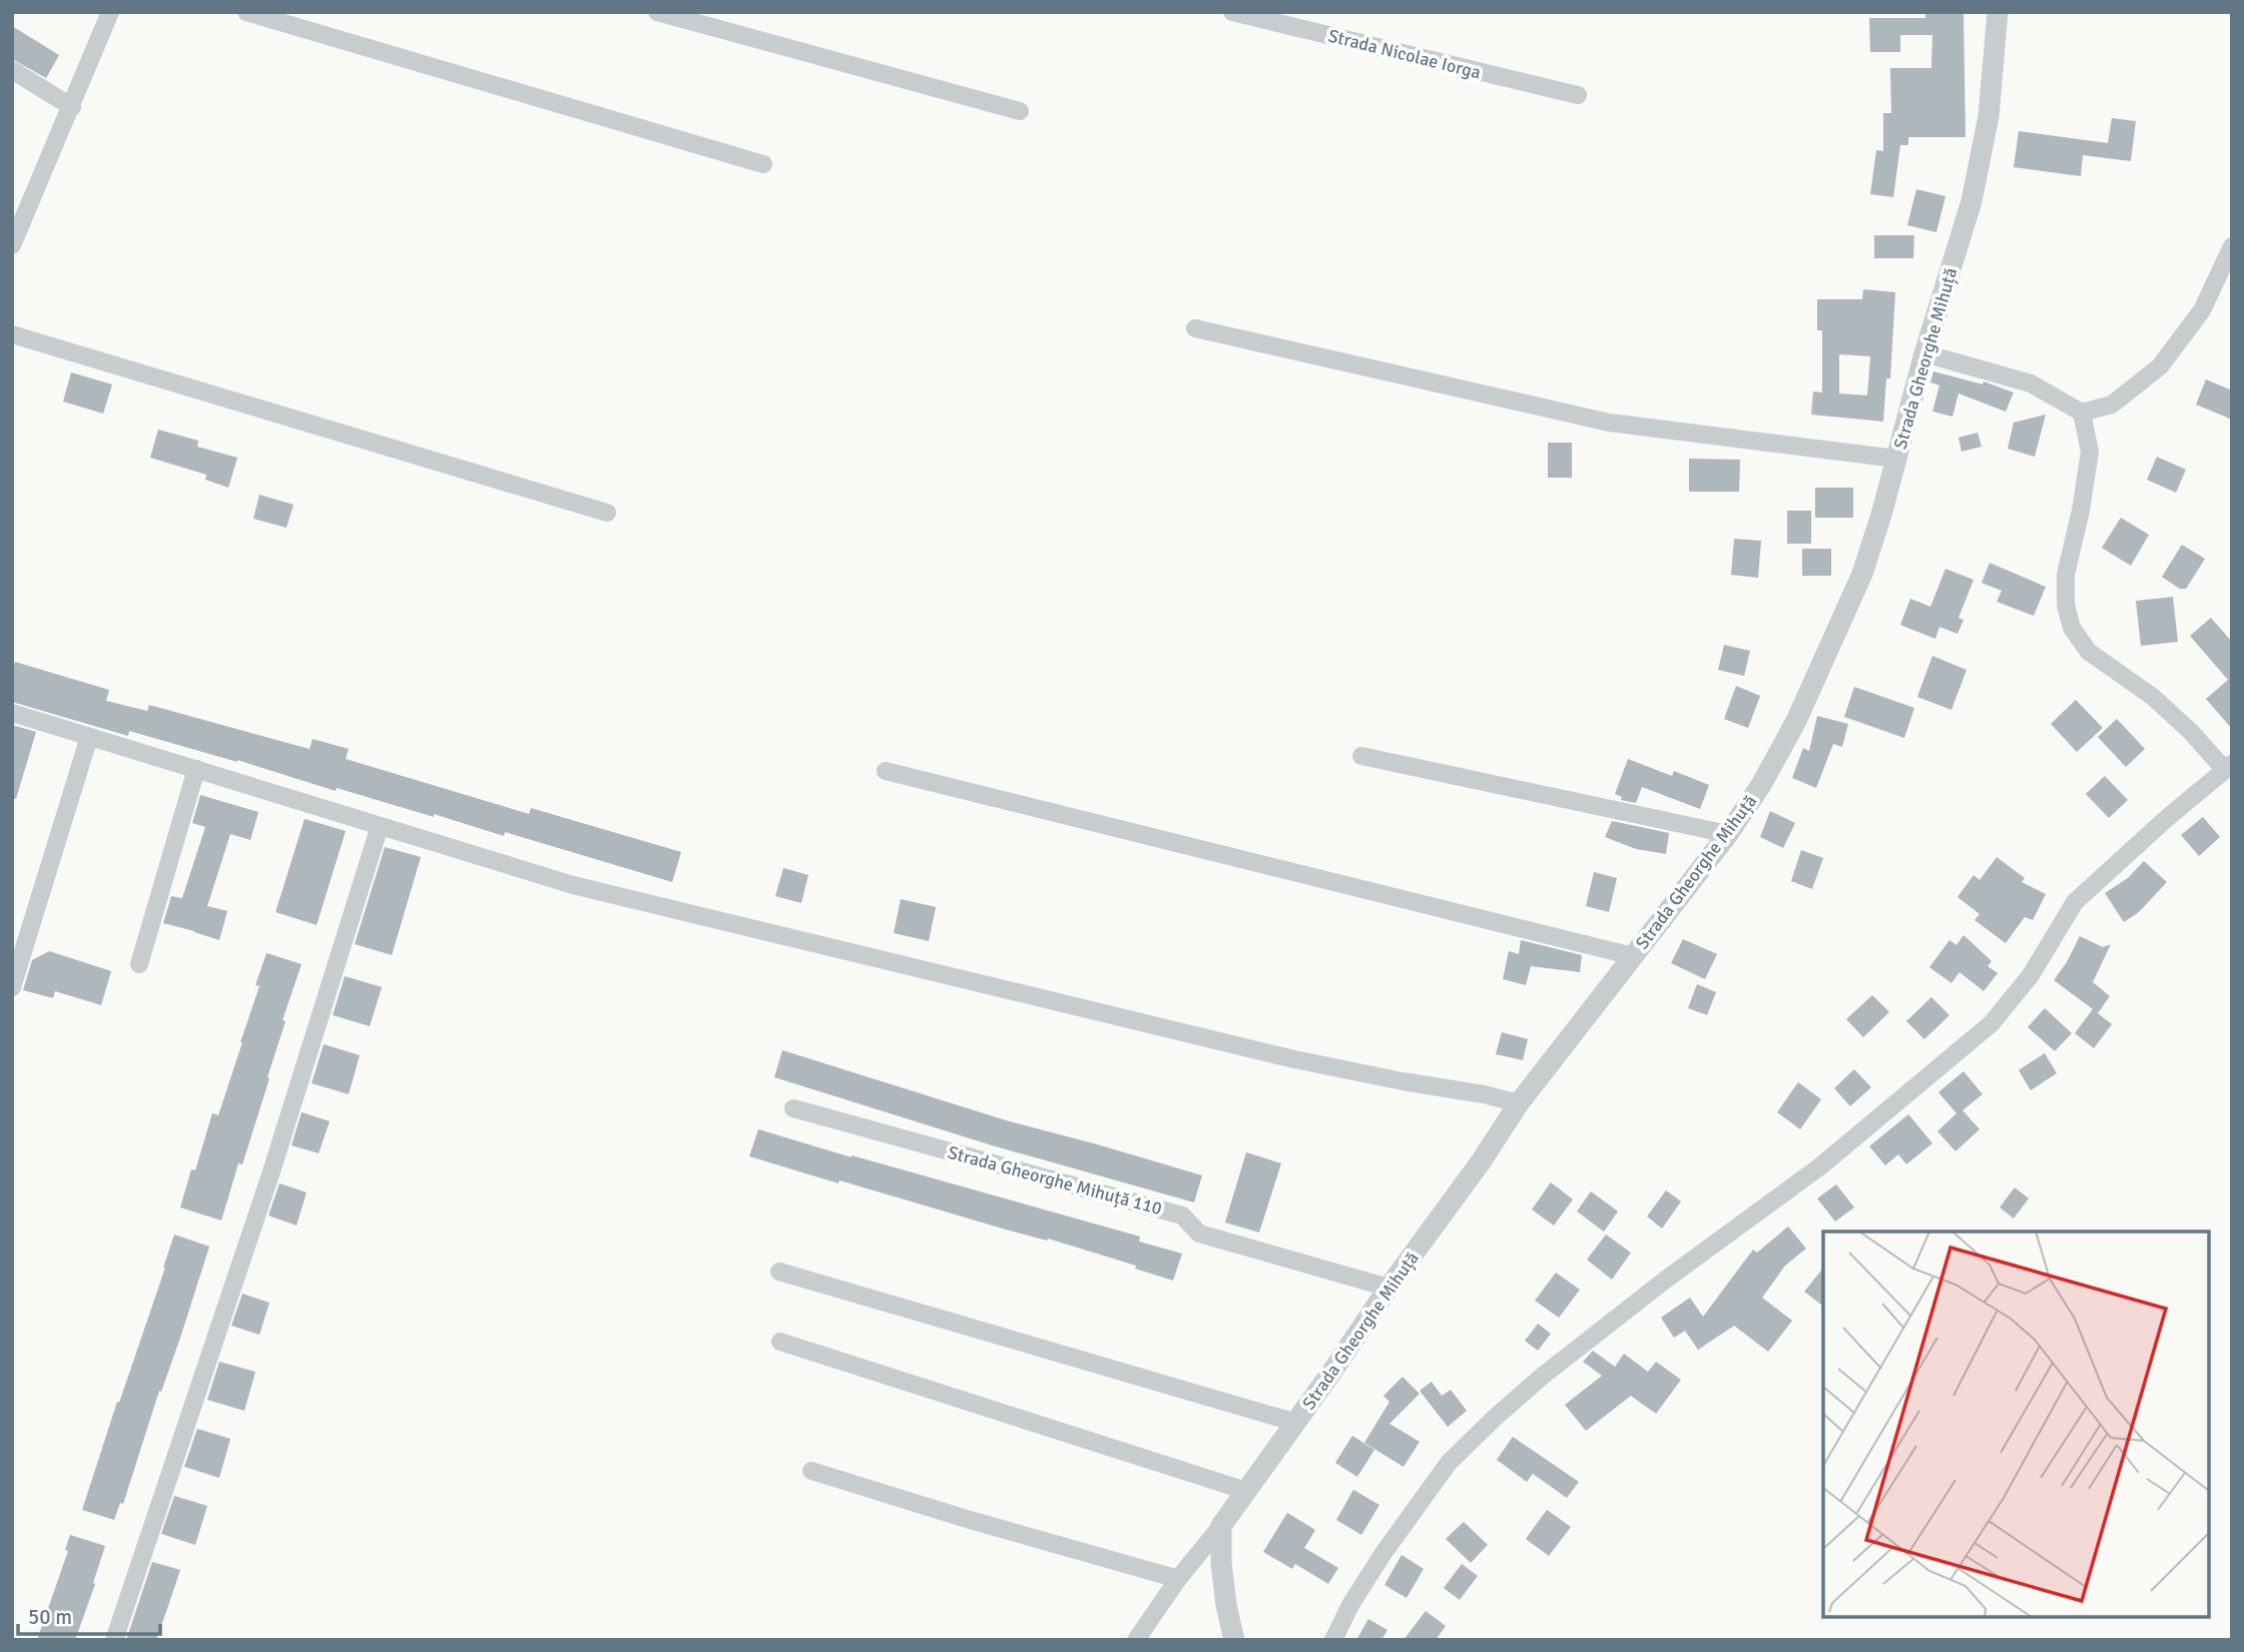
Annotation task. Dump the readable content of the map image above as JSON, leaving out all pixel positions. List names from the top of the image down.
{
  "streets": {
    "street": ["Strada Nicolae Iorga", "Strada Gheorghe Mihuță", "Strada Gheorghe Mihuță 110"]
  },
  "crossings": [
    ["Strada Gheorghe Mihuță", "Strada Gheorghe Mihuță 110"]
  ],
  "scale_bar": "50 m"
}
